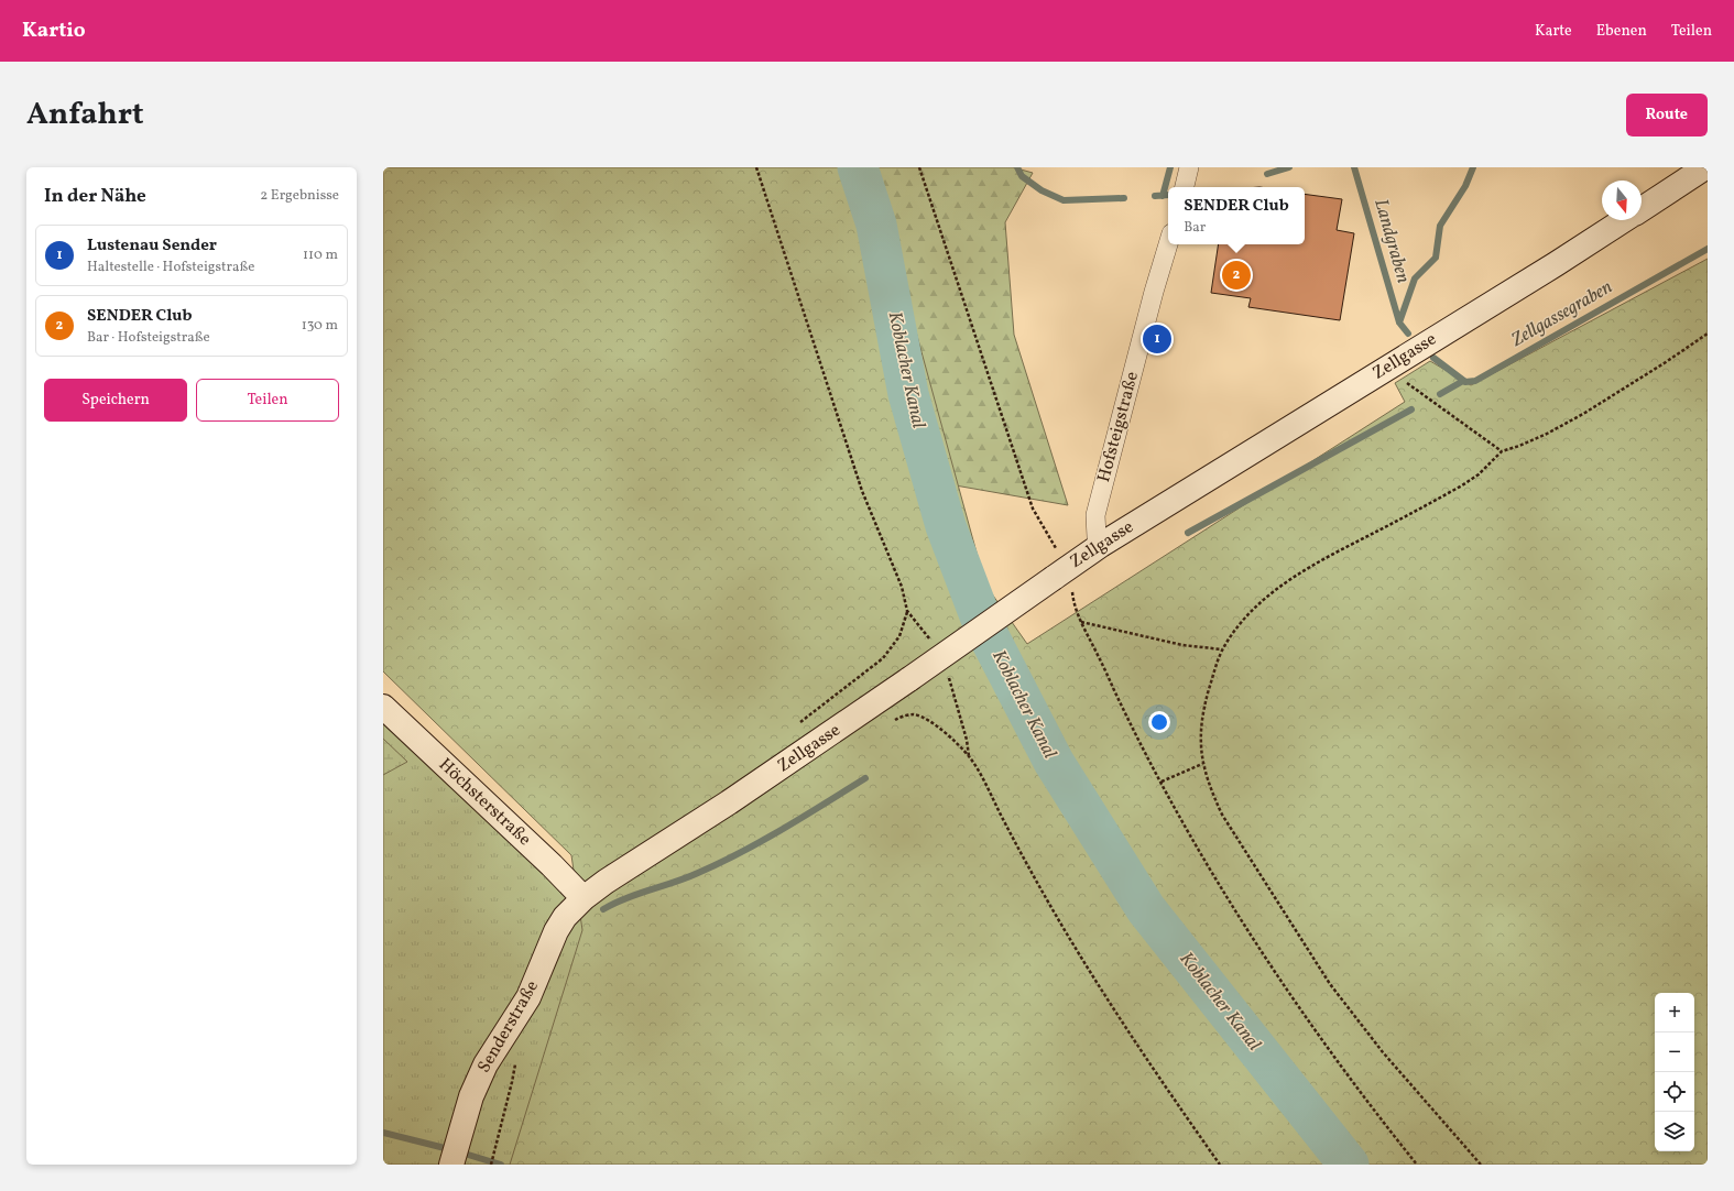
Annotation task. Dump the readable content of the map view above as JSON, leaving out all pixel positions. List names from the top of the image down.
{
  "streets": {
    "main road": ["Zellgasse", "Höchsterstraße", "Senderstraße"],
    "street": ["Hofsteigstraße"]
  },
  "crossings": [
    ["Zellgasse", "Hofsteigstraße"],
    ["Zellgasse", "Höchsterstraße"],
    ["Zellgasse", "Senderstraße"],
    ["Höchsterstraße", "Senderstraße"]
  ],
  "water": ["Landgraben", "Zellgassegraben", "Koblacher Kanal"],
  "north": "bottom",
  "page": {
    "header": "Kartio",
    "nav": ["Karte", "Ebenen", "Teilen"],
    "title": "Anfahrt",
    "buttons": [
      "Route",
      ["Speichern", "Teilen"]
    ],
    "heading": ["In der Nähe", "2 Ergebnisse"],
    "popup": ["SENDER Club", "Bar"],
    "list": [
      {
        "mark": "1",
        "name": "Lustenau Sender",
        "note": "Haltestelle · Hofsteigstraße",
        "value": "110 m"
      },
      {
        "mark": "2",
        "name": "SENDER Club",
        "note": "Bar · Hofsteigstraße",
        "value": "130 m"
      }
    ],
    "pins": ["2", "1"],
    "map_buttons": ["+", "−"]
  }
}
